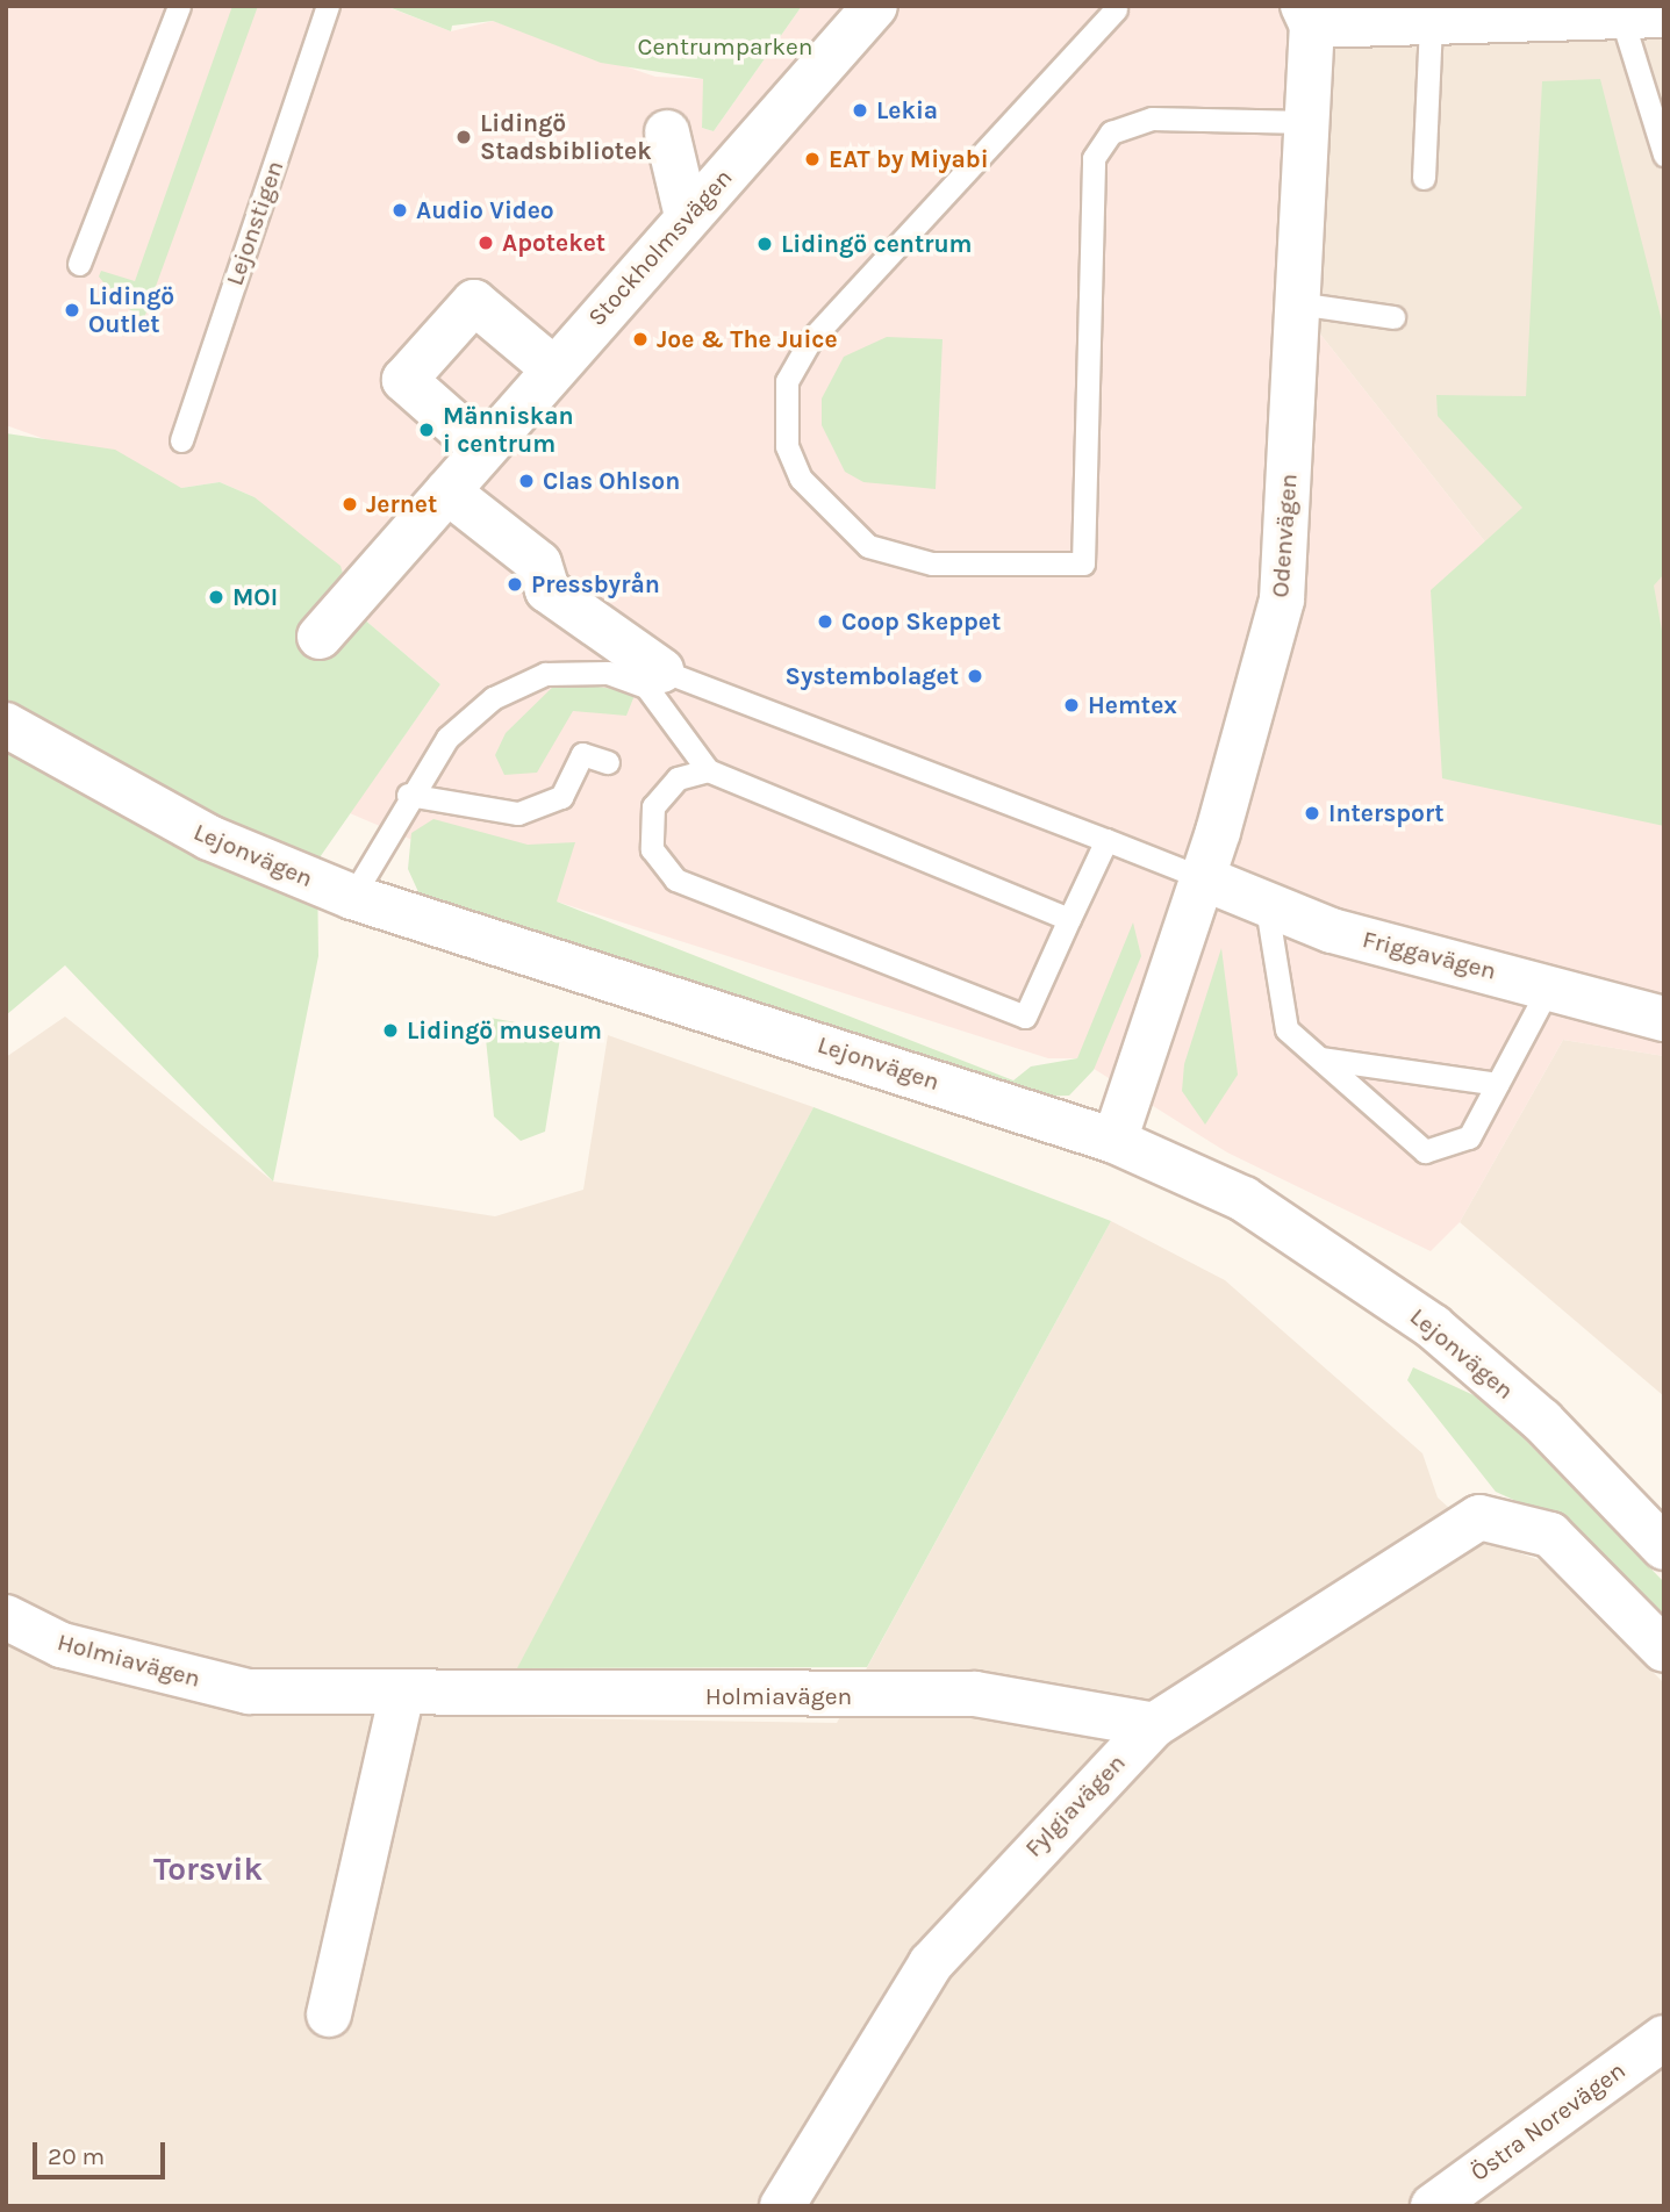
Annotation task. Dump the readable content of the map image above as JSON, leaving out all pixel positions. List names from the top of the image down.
{
  "streets": {
    "street": [
      "Stockholmsvägen",
      "Odenvägen",
      "Lejonvägen",
      "Friggavägen",
      "Holmiavägen",
      "Fylgiavägen",
      "Östra Norevägen"
    ],
    "lane": ["Lejonstigen"]
  },
  "crossings": [
    ["Odenvägen", "Lejonvägen"],
    ["Odenvägen", "Friggavägen"],
    ["Holmiavägen", "Fylgiavägen"]
  ],
  "districts": ["Torsvik"],
  "parks": ["Centrumparken"],
  "places": [
    "Lekia",
    "Lidingö Stadsbibliotek",
    "EAT by Miyabi",
    "Audio Video",
    "Apoteket",
    "Lidingö centrum",
    "Lidingö Outlet",
    "Joe & The Juice",
    "Människan i centrum",
    "Clas Ohlson",
    "Jernet",
    "Pressbyrån",
    "MOI",
    "Coop Skeppet",
    "Systembolaget",
    "Hemtex",
    "Intersport",
    "Lidingö museum"
  ],
  "scale_bar": "20 m"
}
